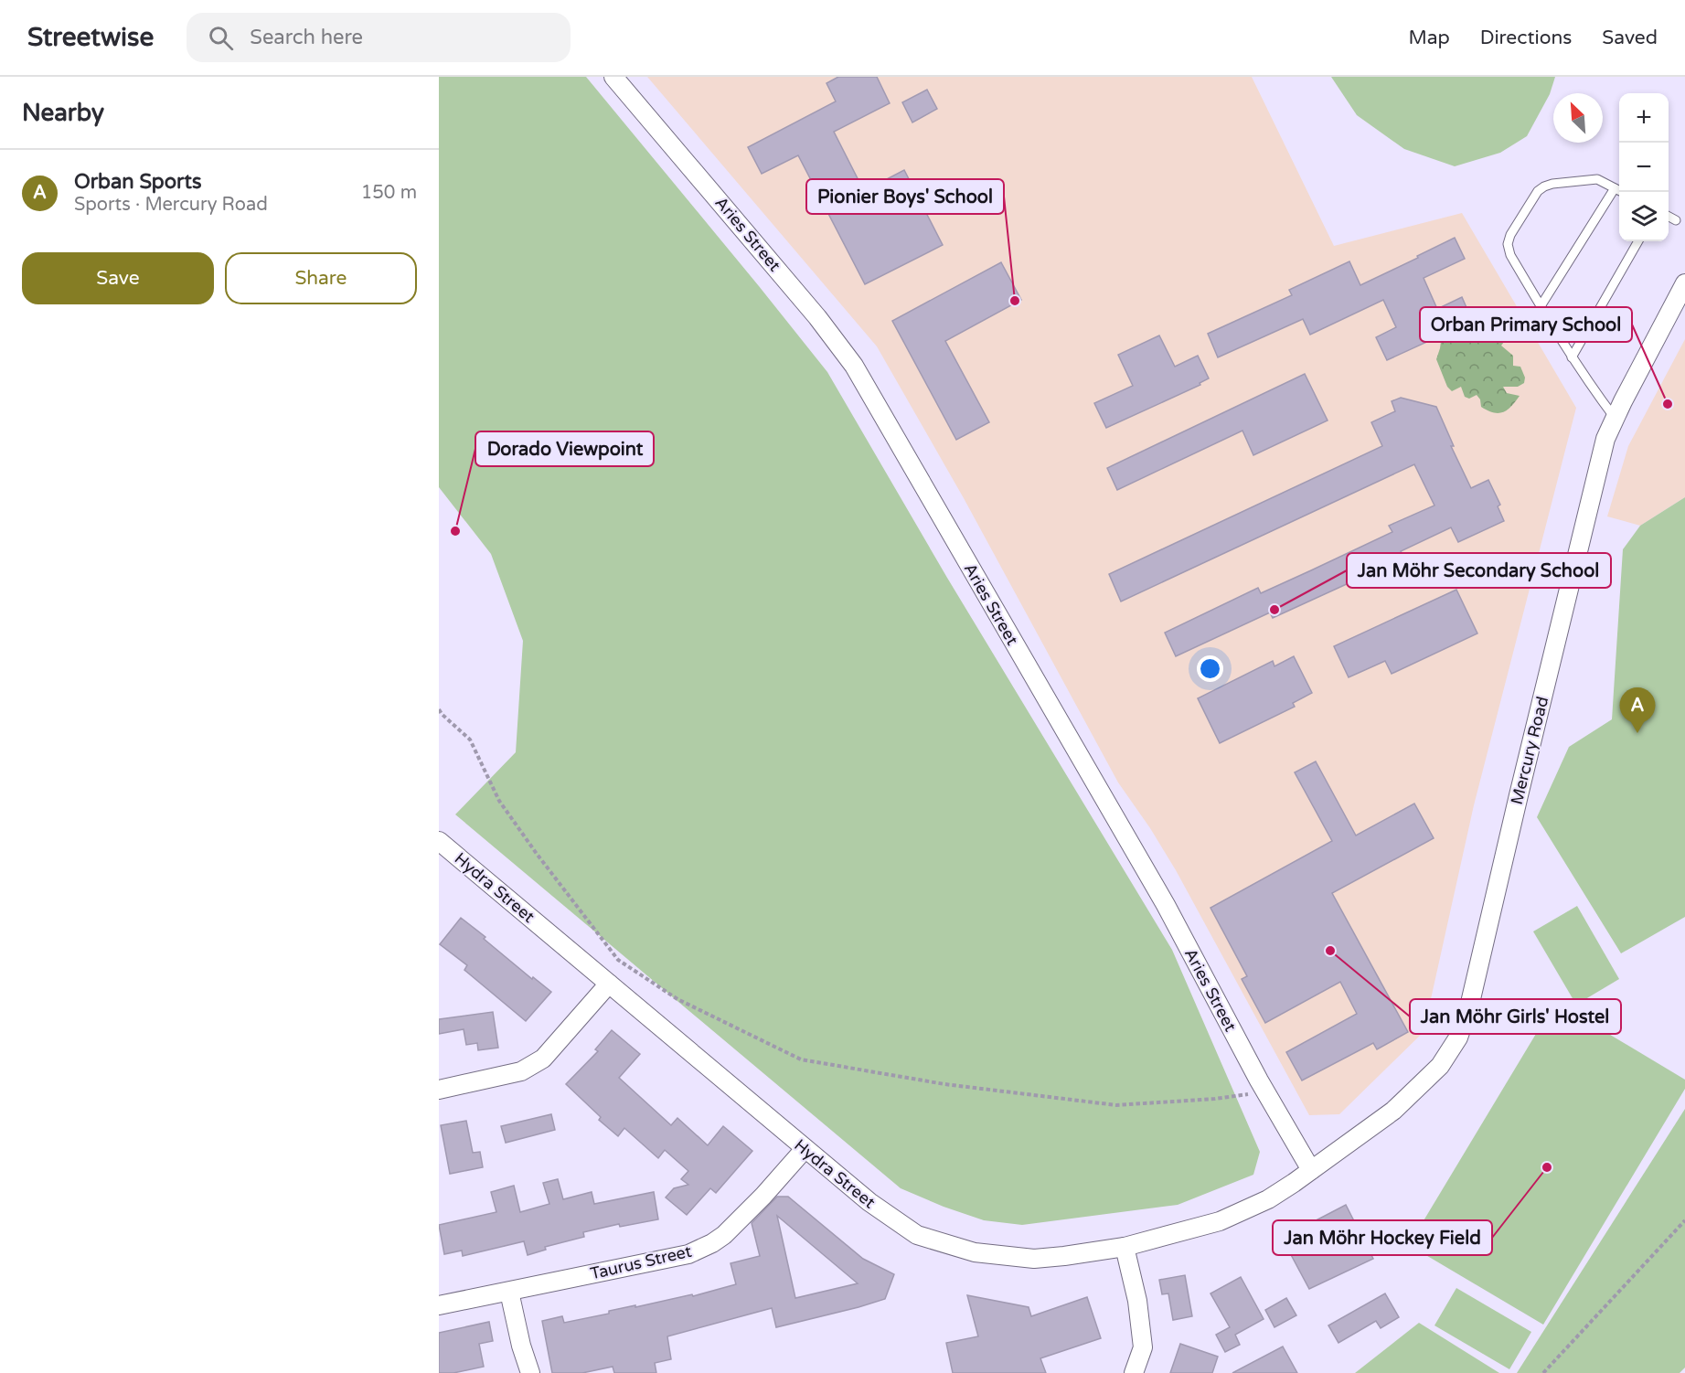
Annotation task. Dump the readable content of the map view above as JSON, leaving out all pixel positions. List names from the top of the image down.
{
  "streets": {
    "street": [
      "Aries Street",
      "Mercury Road",
      "Hydra Street",
      "Taurus Street"
    ]
  },
  "crossings": [
    ["Aries Street", "Mercury Road"],
    ["Aries Street", "Hydra Street"],
    ["Mercury Road", "Hydra Street"],
    ["Hydra Street", "Taurus Street"]
  ],
  "places": [
    "Pionier Boys' School",
    "Orban Primary School",
    "Dorado Viewpoint",
    "Jan Möhr Secondary School",
    "Jan Möhr Girls' Hostel",
    "Jan Möhr Hockey Field"
  ],
  "north": "top left",
  "page": {
    "header": "Streetwise",
    "search": "Search here",
    "nav": ["Map", "Directions", "Saved"],
    "heading": "Nearby",
    "map_buttons": ["+", "−"],
    "list": [
      {
        "mark": "A",
        "name": "Orban Sports",
        "note": "Sports · Mercury Road",
        "value": "150 m"
      }
    ],
    "buttons": ["Save", "Share"],
    "pins": "A"
  }
}
